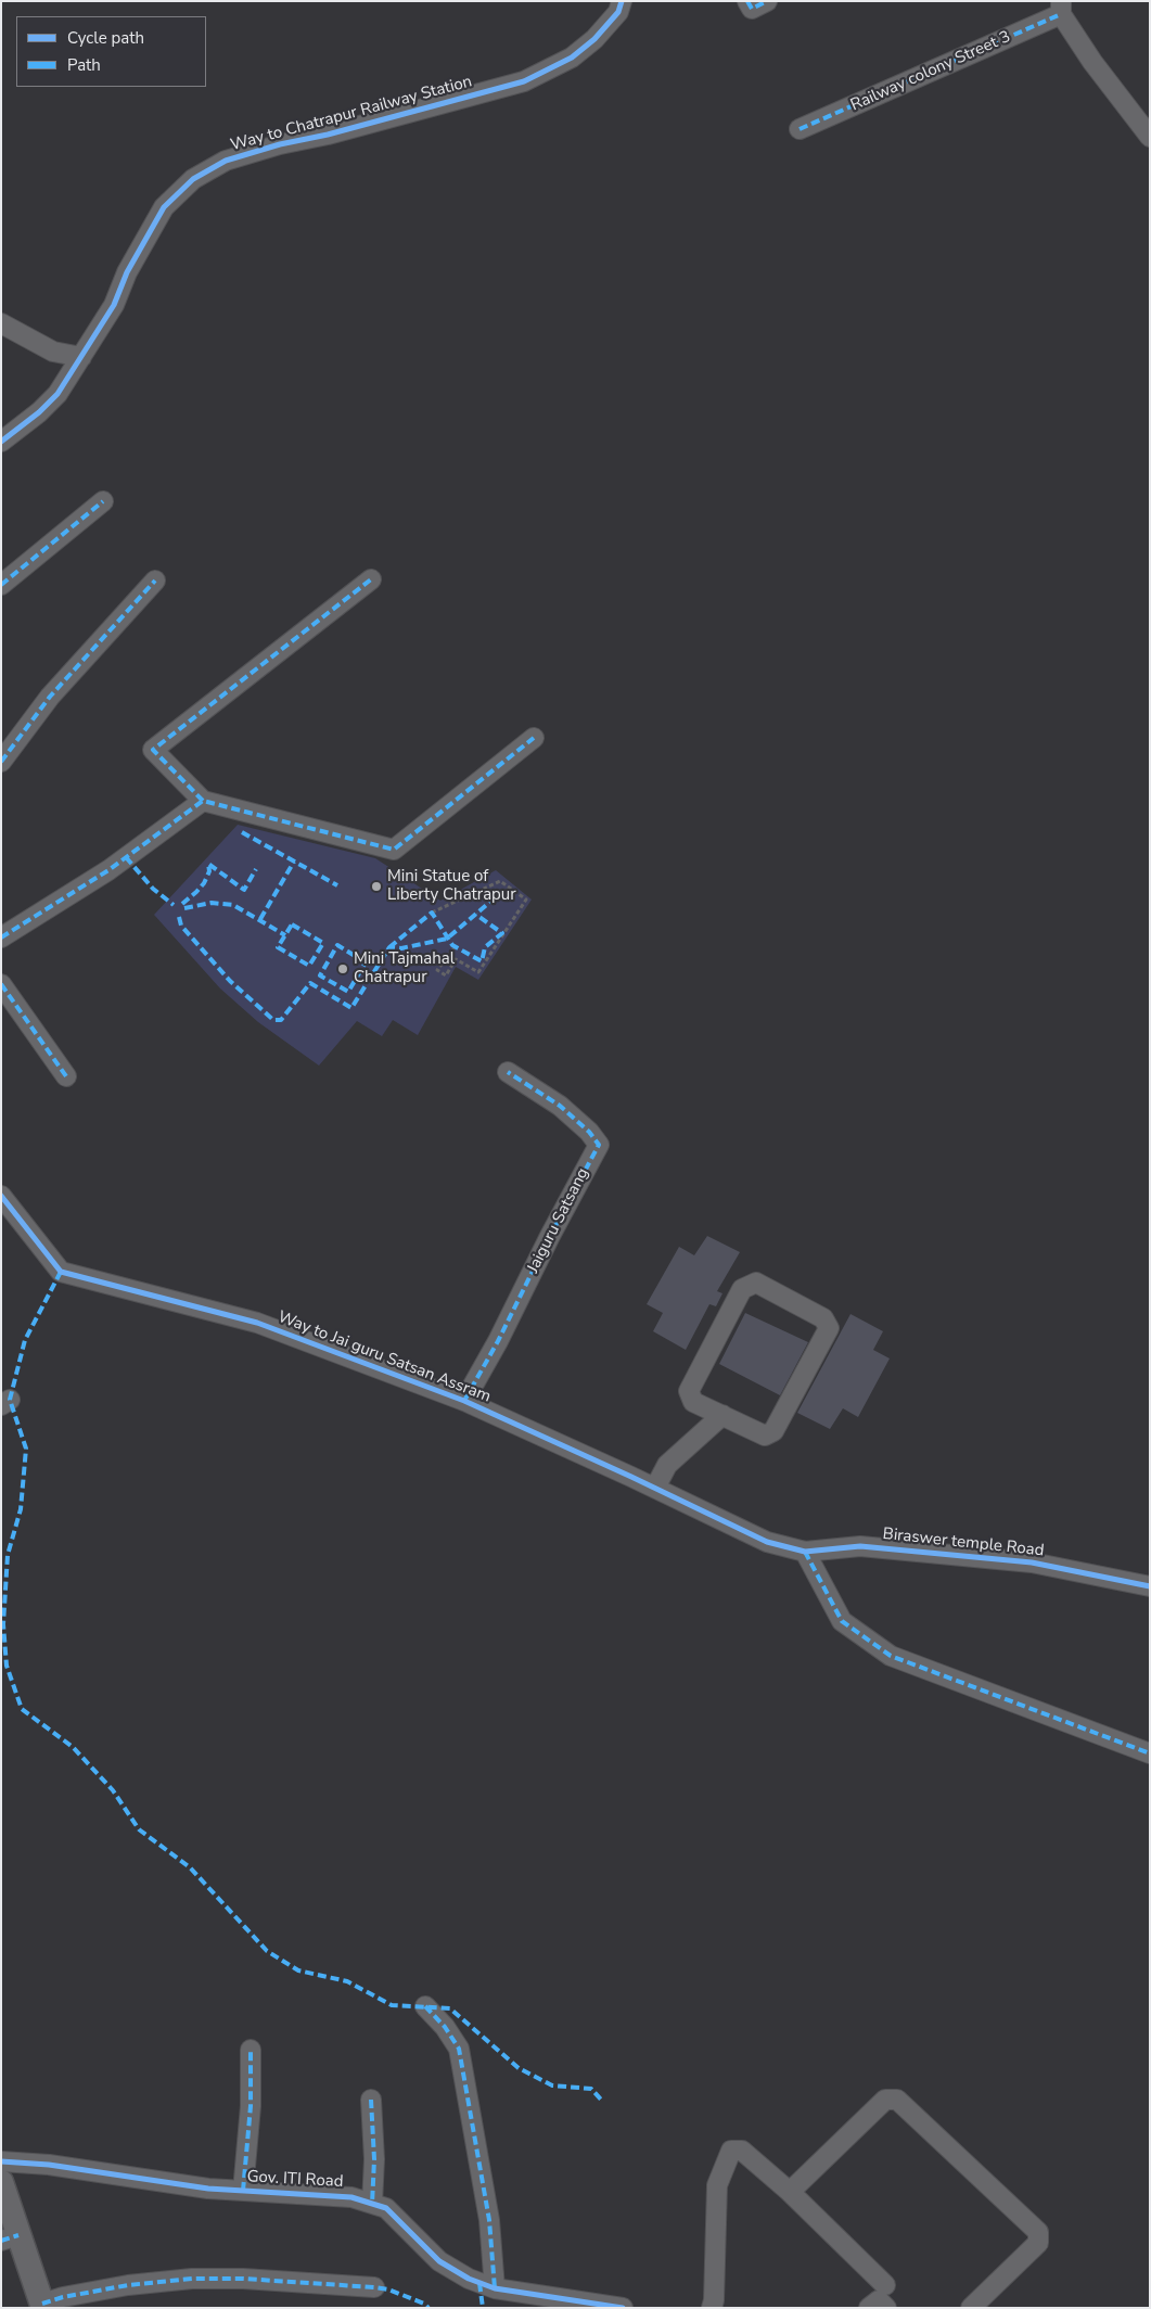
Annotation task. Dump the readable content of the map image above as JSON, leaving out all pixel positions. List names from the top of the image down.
{
  "streets": {
    "street": [
      "Railway colony Street 3",
      "Way to Chatrapur Railway Station",
      "Jaiguru Satsang",
      "Way to Jai guru Satsan Assram",
      "Biraswer temple Road",
      "Gov. ITI Road"
    ]
  },
  "crossings": [
    ["Jaiguru Satsang", "Way to Jai guru Satsan Assram"],
    ["Way to Jai guru Satsan Assram", "Biraswer temple Road"]
  ],
  "places": ["Mini Statue of Liberty Chatrapur", "Mini Tajmahal Chatrapur"],
  "legend": ["Cycle path", "Path"]
}
